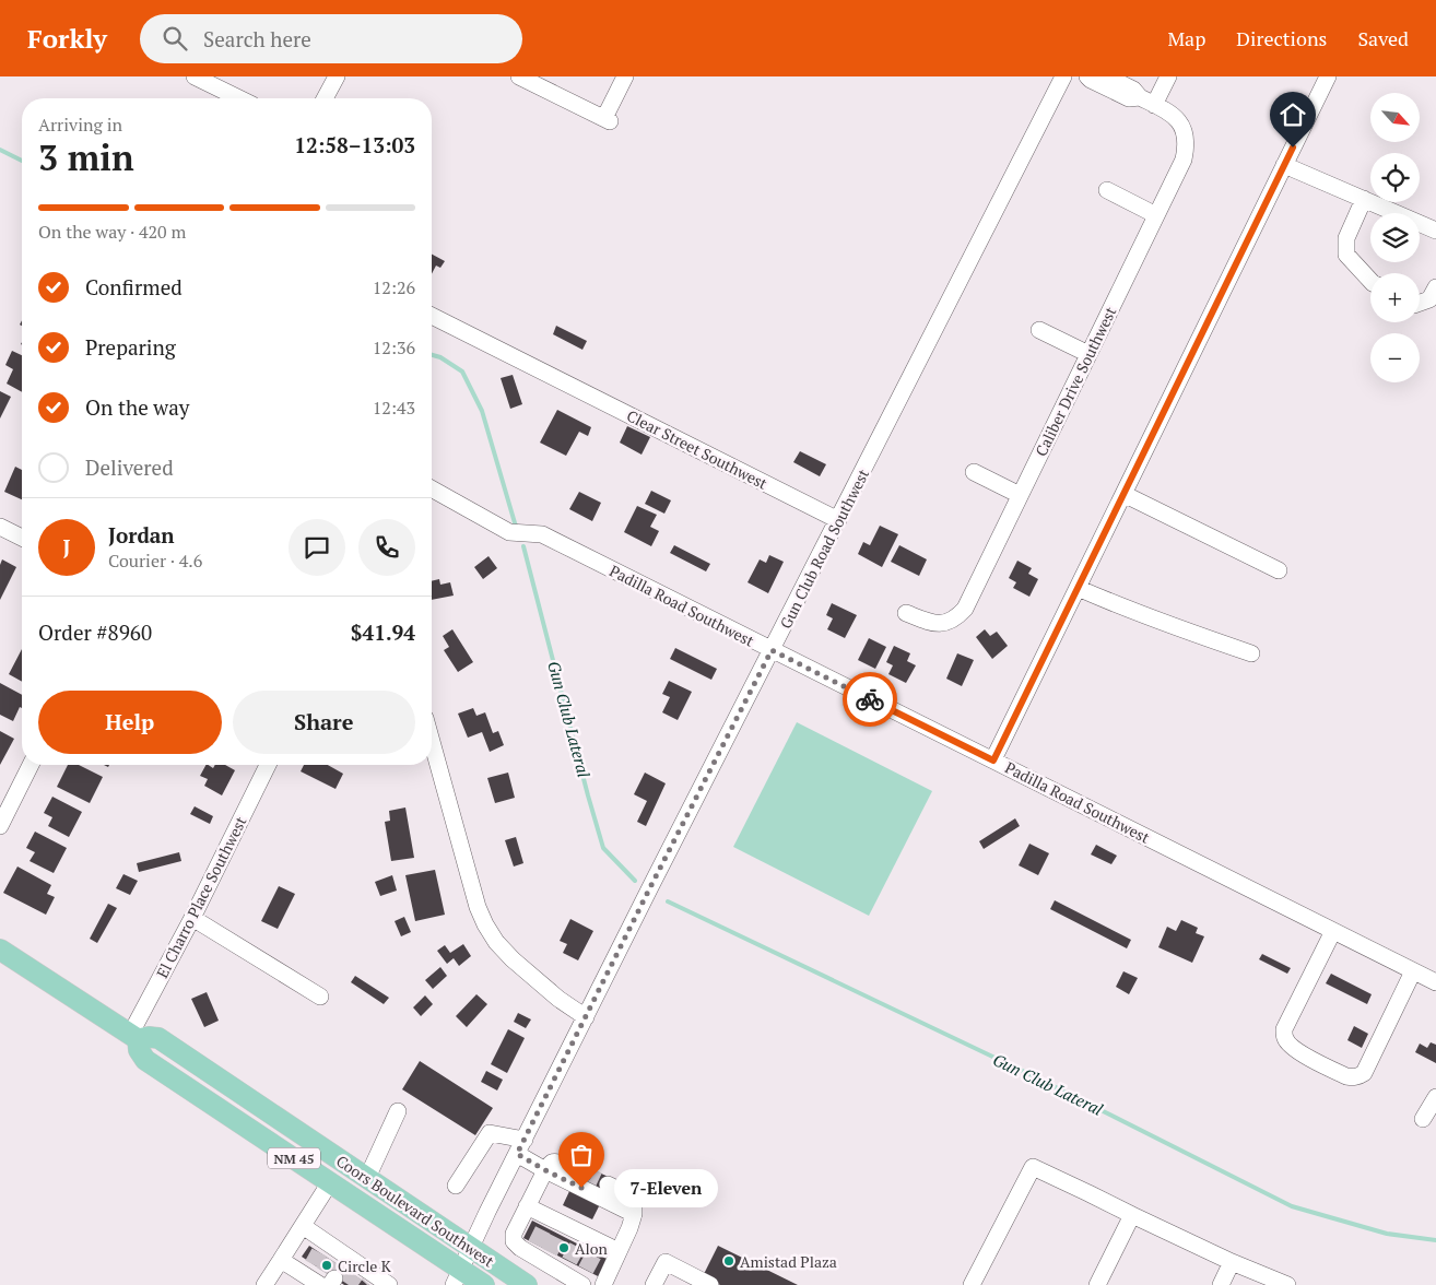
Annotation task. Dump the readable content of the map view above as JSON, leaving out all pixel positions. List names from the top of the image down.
{
  "streets": {
    "main road": ["NM 45", "Coors Boulevard Southwest"],
    "street": [
      "Caliber Drive Southwest",
      "Clear Street Southwest",
      "Gun Club Road Southwest",
      "Padilla Road Southwest",
      "El Charro Place Southwest"
    ]
  },
  "crossings": [
    ["Clear Street Southwest", "Gun Club Road Southwest"],
    ["Gun Club Road Southwest", "Padilla Road Southwest"],
    ["Gun Club Road Southwest", "Coors Boulevard Southwest"],
    ["El Charro Place Southwest", "Coors Boulevard Southwest"]
  ],
  "water": ["Gun Club Lateral"],
  "places": [
    "7-Eleven",
    "Alon",
    "Amistad Plaza",
    "Circle K"
  ],
  "north": "bottom right",
  "page": {
    "header": "Forkly",
    "search": "Search here",
    "nav": ["Map", "Directions", "Saved"],
    "map_buttons": ["+", "−"],
    "heading": ["3 min", "Arriving in", "12:58–13:03"],
    "panel": [
      "Jordan",
      "Courier · 4.6",
      "Order #8960",
      "$41.94"
    ],
    "bar": "On the way · 420 m",
    "list": [
      ["Confirmed", "12:26"],
      ["Preparing", "12:36"],
      ["On the way", "12:43"],
      "Delivered"
    ],
    "round": "J",
    "buttons": ["Help", "Share"],
    "bubble": "7-Eleven"
  }
}
